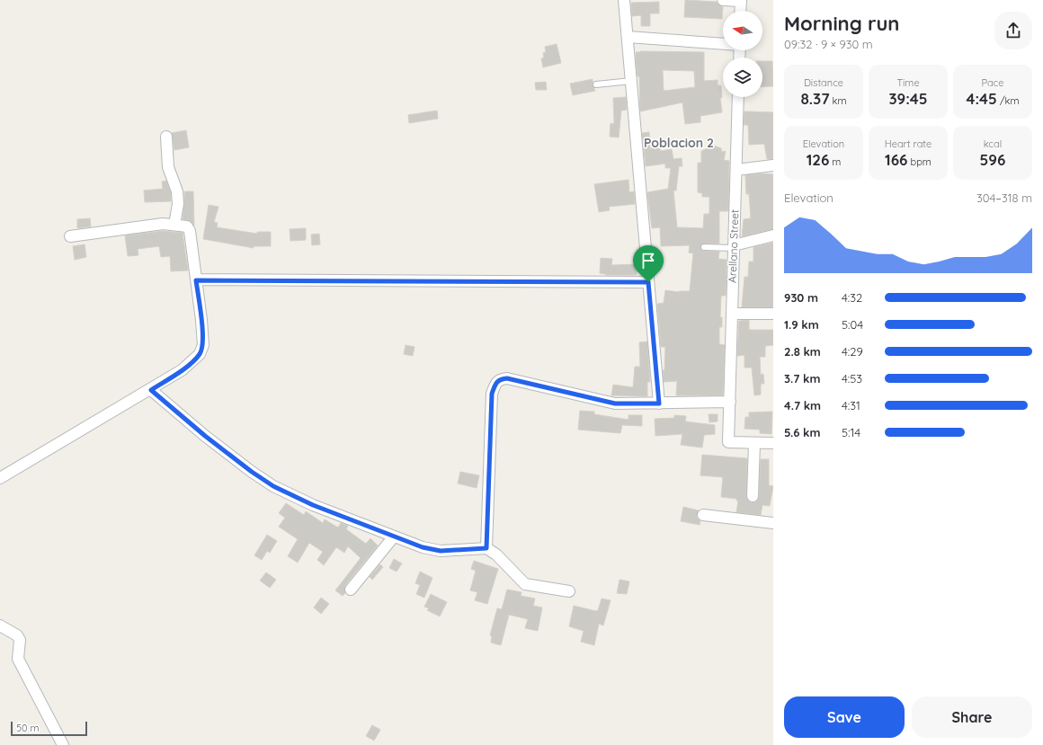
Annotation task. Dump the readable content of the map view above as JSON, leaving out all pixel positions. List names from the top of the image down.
{
  "streets": {
    "street": ["Arellano Street"]
  },
  "districts": ["Poblacion 2"],
  "scale_bar": "50 m",
  "north": "left",
  "page": {
    "heading": ["Morning run", "09:32 · 9 × 930 m"],
    "stats": [
      ["Distance", "8.37 km"],
      ["Time", "39:45"],
      ["Pace", "4:45 /km"],
      ["Elevation", "126 m"],
      ["Heart rate", "166 bpm"],
      ["kcal", "596"]
    ],
    "chart": ["Elevation", "304–318 m"],
    "list": [
      {
        "name": "930 m",
        "note": "4:32"
      },
      {
        "name": "1.9 km",
        "note": "5:04"
      },
      {
        "name": "2.8 km",
        "note": "4:29"
      },
      {
        "name": "3.7 km",
        "note": "4:53"
      },
      {
        "name": "4.7 km",
        "note": "4:31"
      },
      {
        "name": "5.6 km",
        "note": "5:14"
      }
    ],
    "buttons": ["Save", "Share"],
    "scale": "50 m"
  }
}
